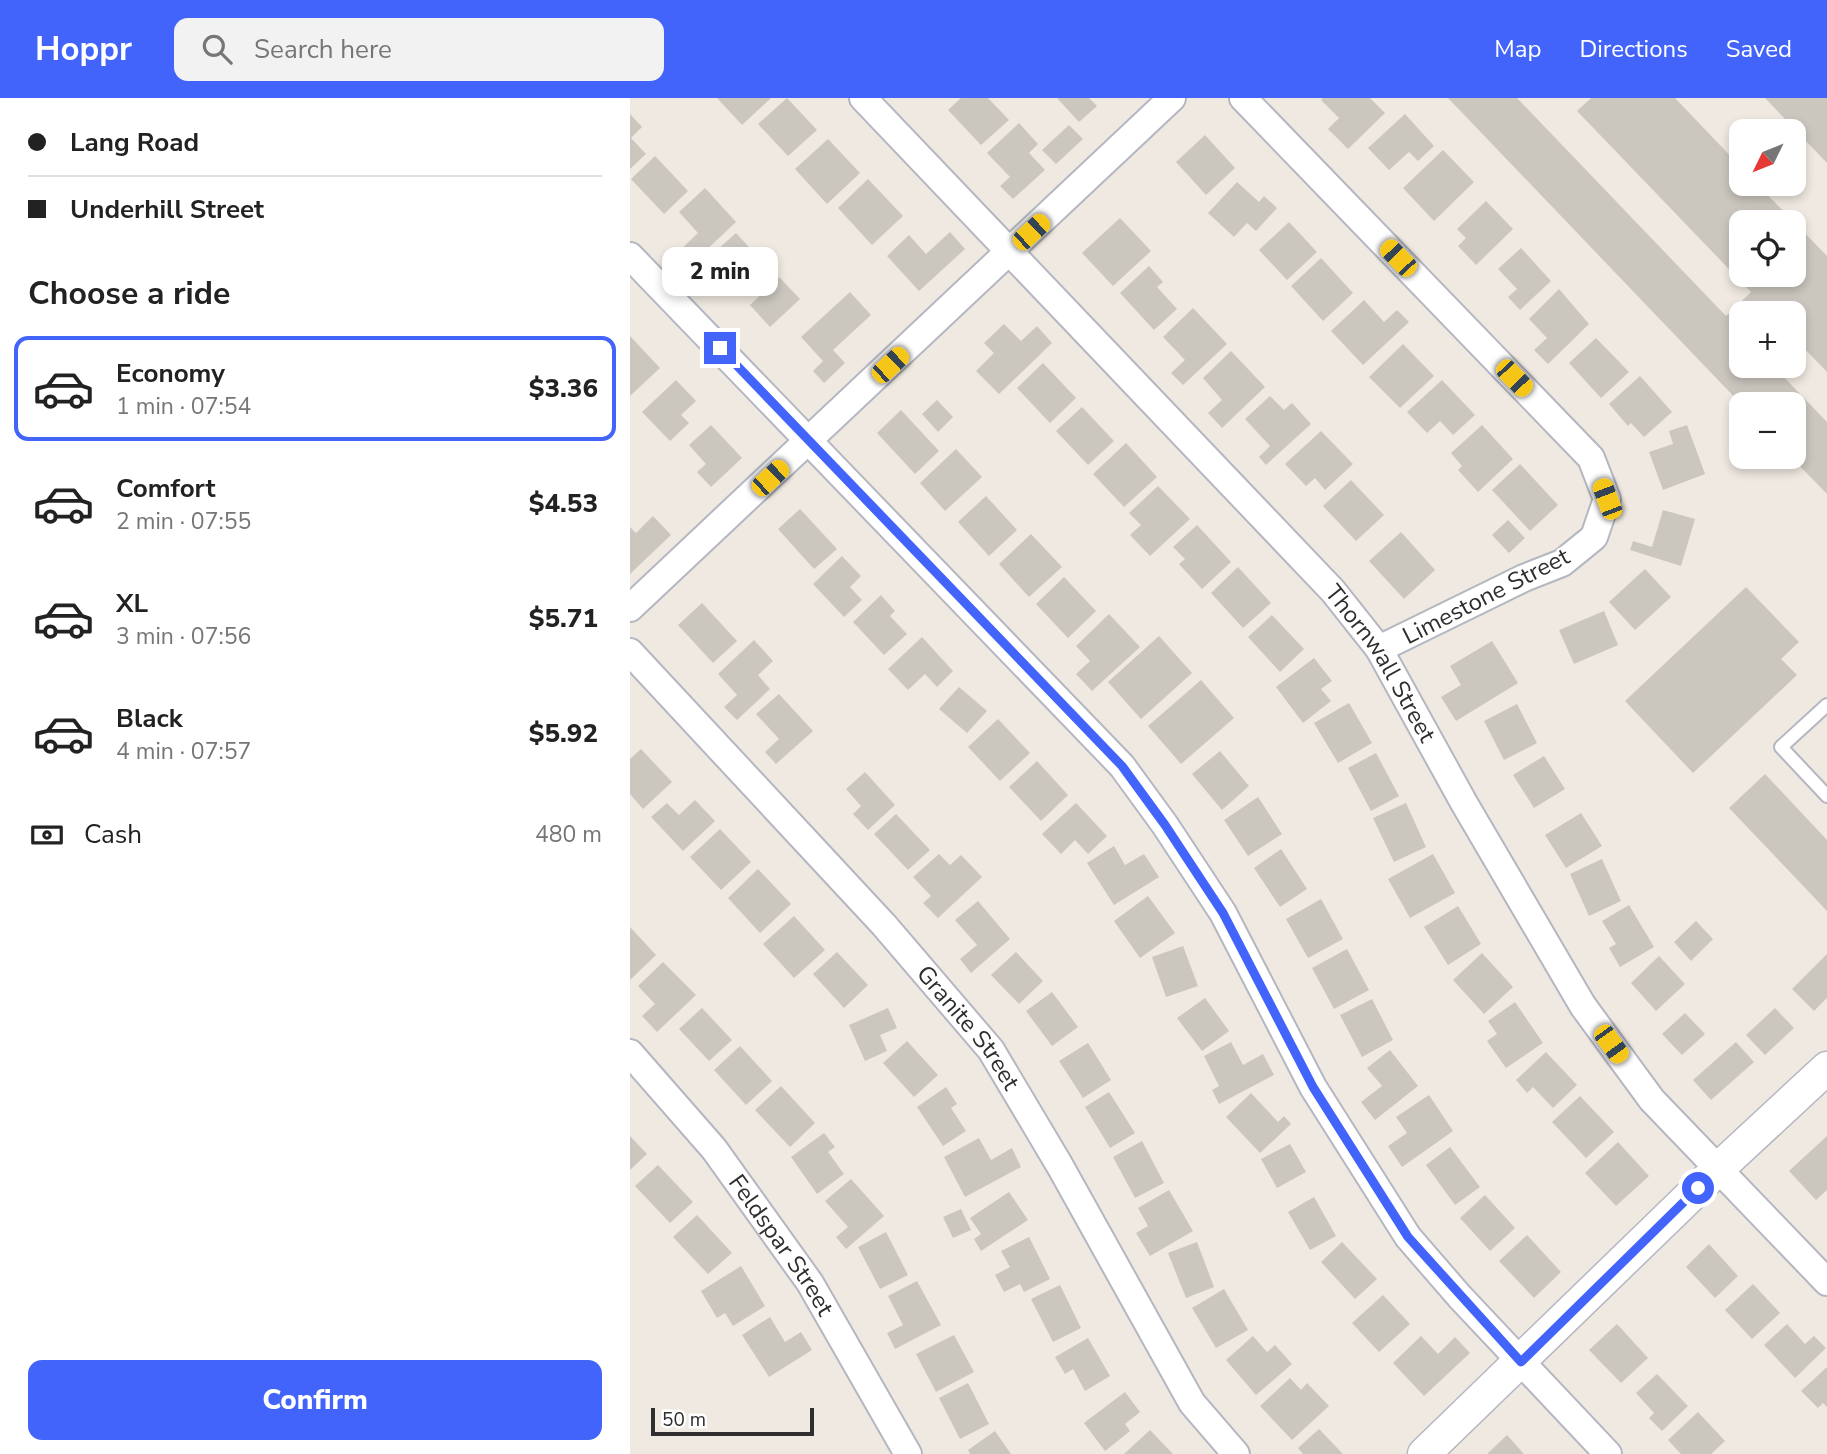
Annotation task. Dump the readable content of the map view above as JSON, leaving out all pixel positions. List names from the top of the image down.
{
  "streets": {
    "street": [
      "Limestone Street",
      "Thornwall Street",
      "Granite Street",
      "Feldspar Street"
    ]
  },
  "crossings": [
    ["Limestone Street", "Thornwall Street"]
  ],
  "scale_bar": "50 m",
  "north": "bottom left",
  "page": {
    "header": "Hoppr",
    "search": "Search here",
    "nav": ["Map", "Directions", "Saved"],
    "banner": ["Lang Road", "Underhill Street"],
    "map_buttons": ["+", "−"],
    "bubble": "2 min",
    "heading": "Choose a ride",
    "list": [
      {
        "name": "Economy",
        "note": "1 min · 07:54",
        "value": "$3.36"
      },
      {
        "name": "Comfort",
        "note": "2 min · 07:55",
        "value": "$4.53"
      },
      {
        "name": "XL",
        "note": "3 min · 07:56",
        "value": "$5.71"
      },
      {
        "name": "Black",
        "note": "4 min · 07:57",
        "value": "$5.92"
      }
    ],
    "pay": ["Cash", "480 m"],
    "buttons": "Confirm",
    "scale": "50 m"
  }
}
